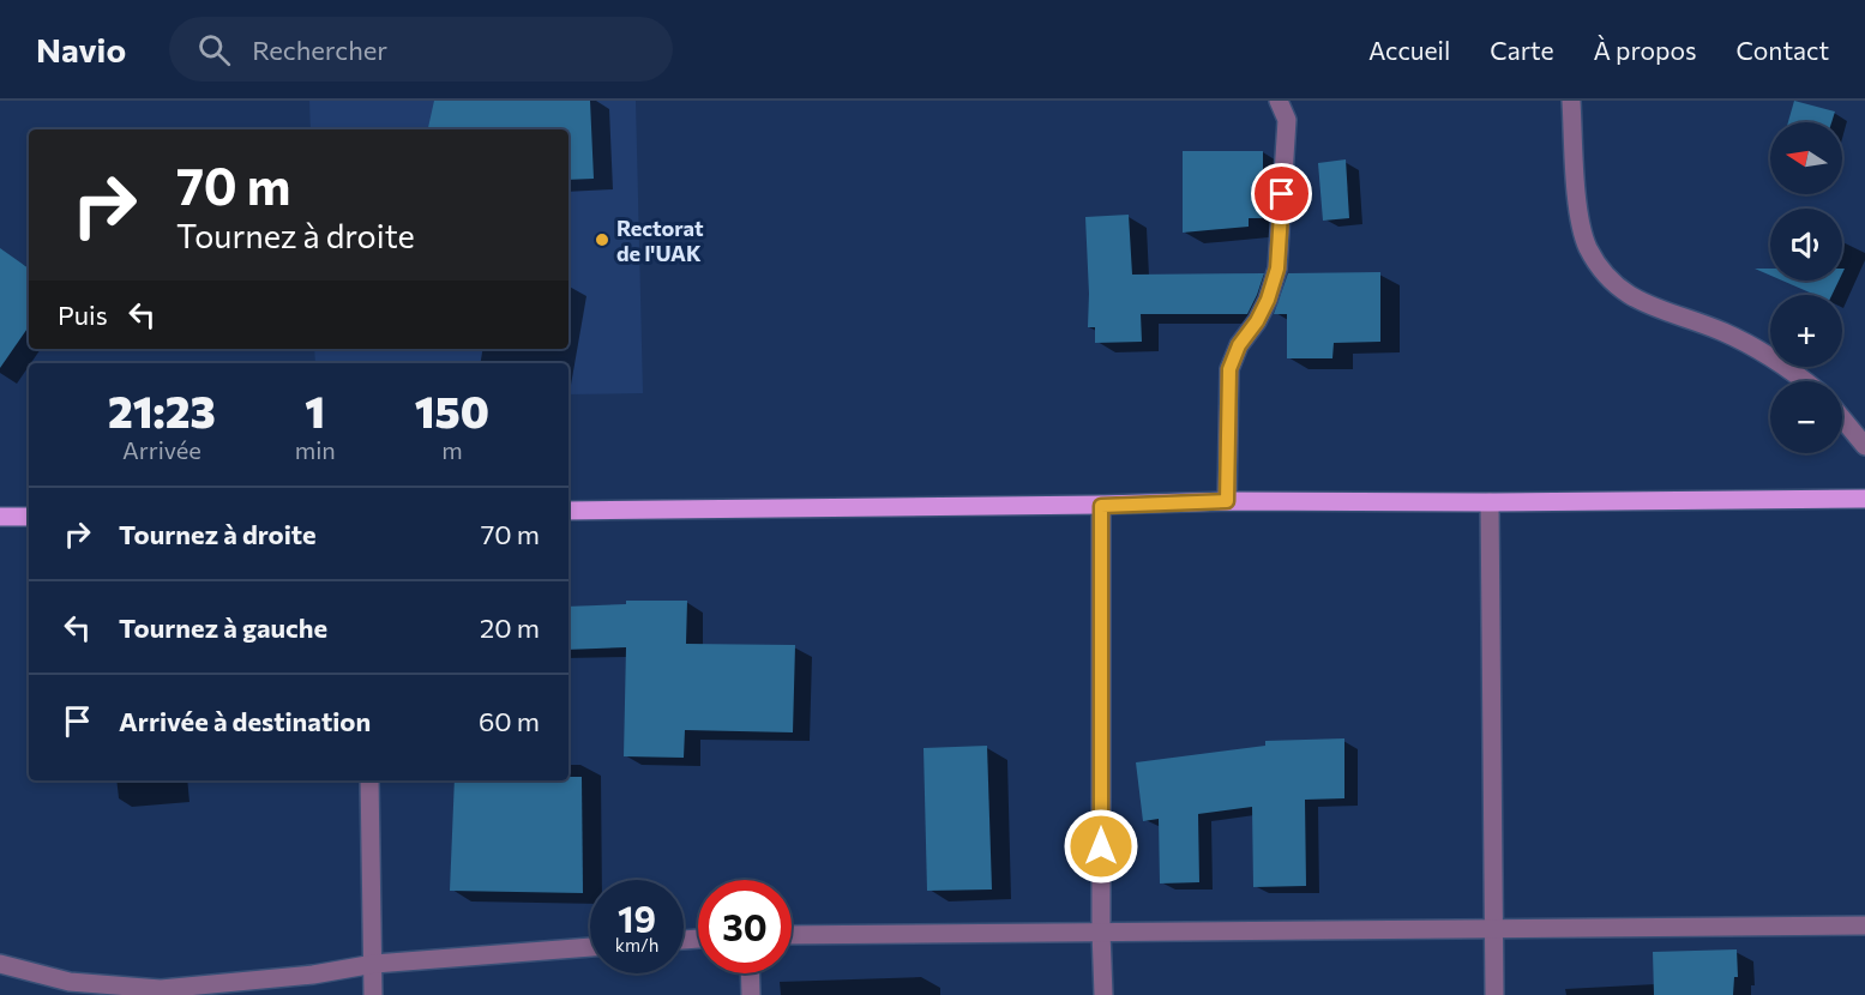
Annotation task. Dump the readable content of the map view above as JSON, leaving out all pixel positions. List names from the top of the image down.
{
  "places": ["Rectorat de l'UAK"],
  "north": "left",
  "page": {
    "header": "Navio",
    "search": "Rechercher",
    "nav": [
      "Accueil",
      "Carte",
      "À propos",
      "Contact"
    ],
    "map_buttons": ["+", "−"],
    "turn": ["70 m", "Tournez à droite"],
    "then": "Puis",
    "eta": [
      "21:23",
      "Arrivée",
      "1",
      "min",
      "150",
      "m"
    ],
    "list": [
      {
        "name": "Tournez à droite",
        "value": "70 m"
      },
      {
        "name": "Tournez à gauche",
        "value": "20 m"
      },
      {
        "name": "Arrivée à destination",
        "value": "60 m"
      }
    ],
    "speed": "19 km/h",
    "limit": "30"
  }
}
